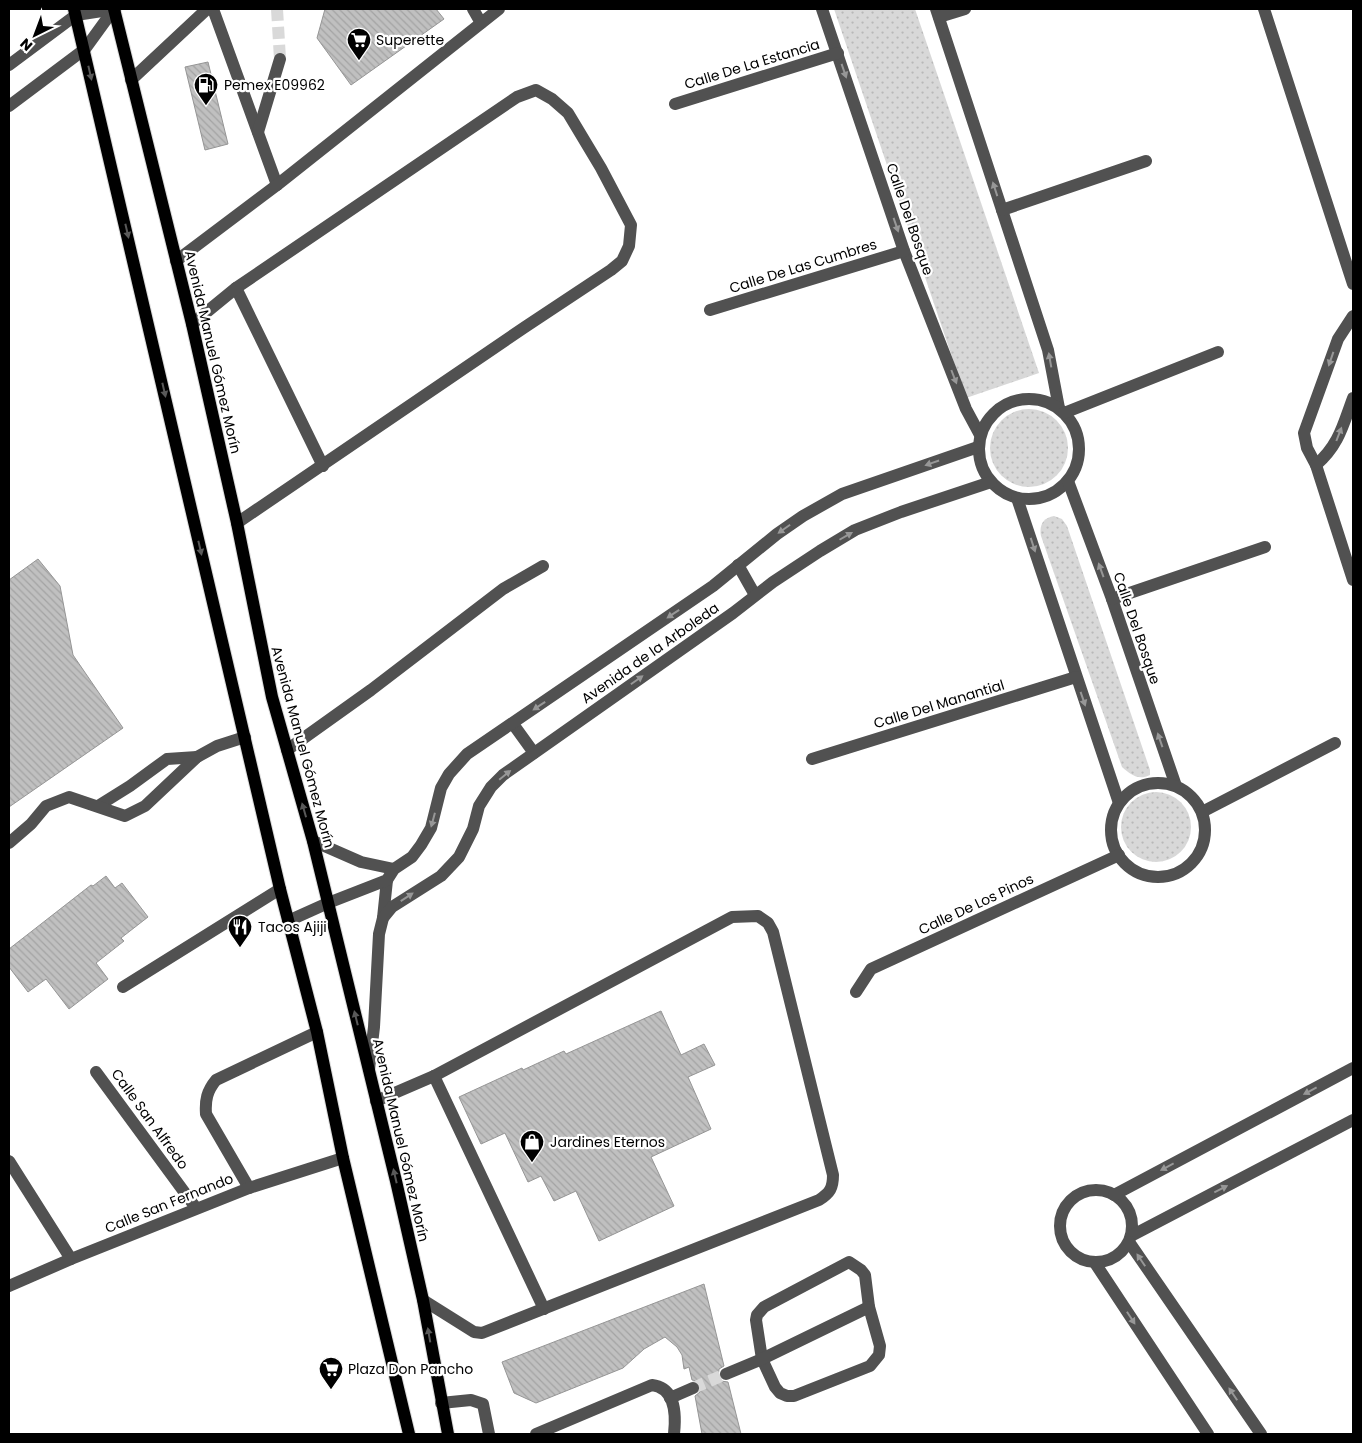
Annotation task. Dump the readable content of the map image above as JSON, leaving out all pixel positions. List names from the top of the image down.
{
  "streets": {
    "main road": ["Avenida Manuel Gómez Morín"],
    "street": [
      "Calle De La Estancia",
      "Calle Del Bosque",
      "Calle De Las Cumbres",
      "Avenida de la Arboleda",
      "Calle Del Manantial",
      "Calle De Los Pinos",
      "Calle San Alfredo",
      "Calle San Fernando"
    ]
  },
  "crossings": [
    ["Calle De La Estancia", "Calle Del Bosque"],
    ["Calle Del Bosque", "Calle De Las Cumbres"],
    ["Calle Del Bosque", "Avenida de la Arboleda"],
    ["Calle Del Bosque", "Calle De Los Pinos"],
    ["Calle San Alfredo", "Calle San Fernando"]
  ],
  "places": {
    "supermarket": ["Superette", "Plaza Don Pancho"],
    "fuel station": ["Pemex E09962"],
    "restaurant": ["Tacos Ajiji"],
    "shop": ["Jardines Eternos"]
  },
  "north": "bottom left"
}
